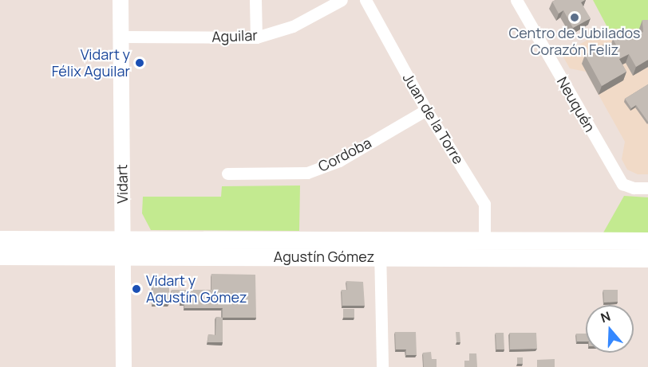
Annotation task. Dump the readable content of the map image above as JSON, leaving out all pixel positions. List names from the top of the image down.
{
  "streets": {
    "main road": ["Agustín Gómez"],
    "street": [
      "Aguilar",
      "Neuquén",
      "Juan de la Torre",
      "Cordoba",
      "Vidart"
    ]
  },
  "crossings": [
    ["Aguilar", "Vidart"],
    ["Juan de la Torre", "Cordoba"],
    ["Juan de la Torre", "Agustín Gómez"],
    ["Vidart", "Agustín Gómez"]
  ],
  "places": ["Centro de Jubilados Corazón Feliz", "Vidart y Félix Aguilar", "Vidart y Agustín Gómez"],
  "north": "top"
}
